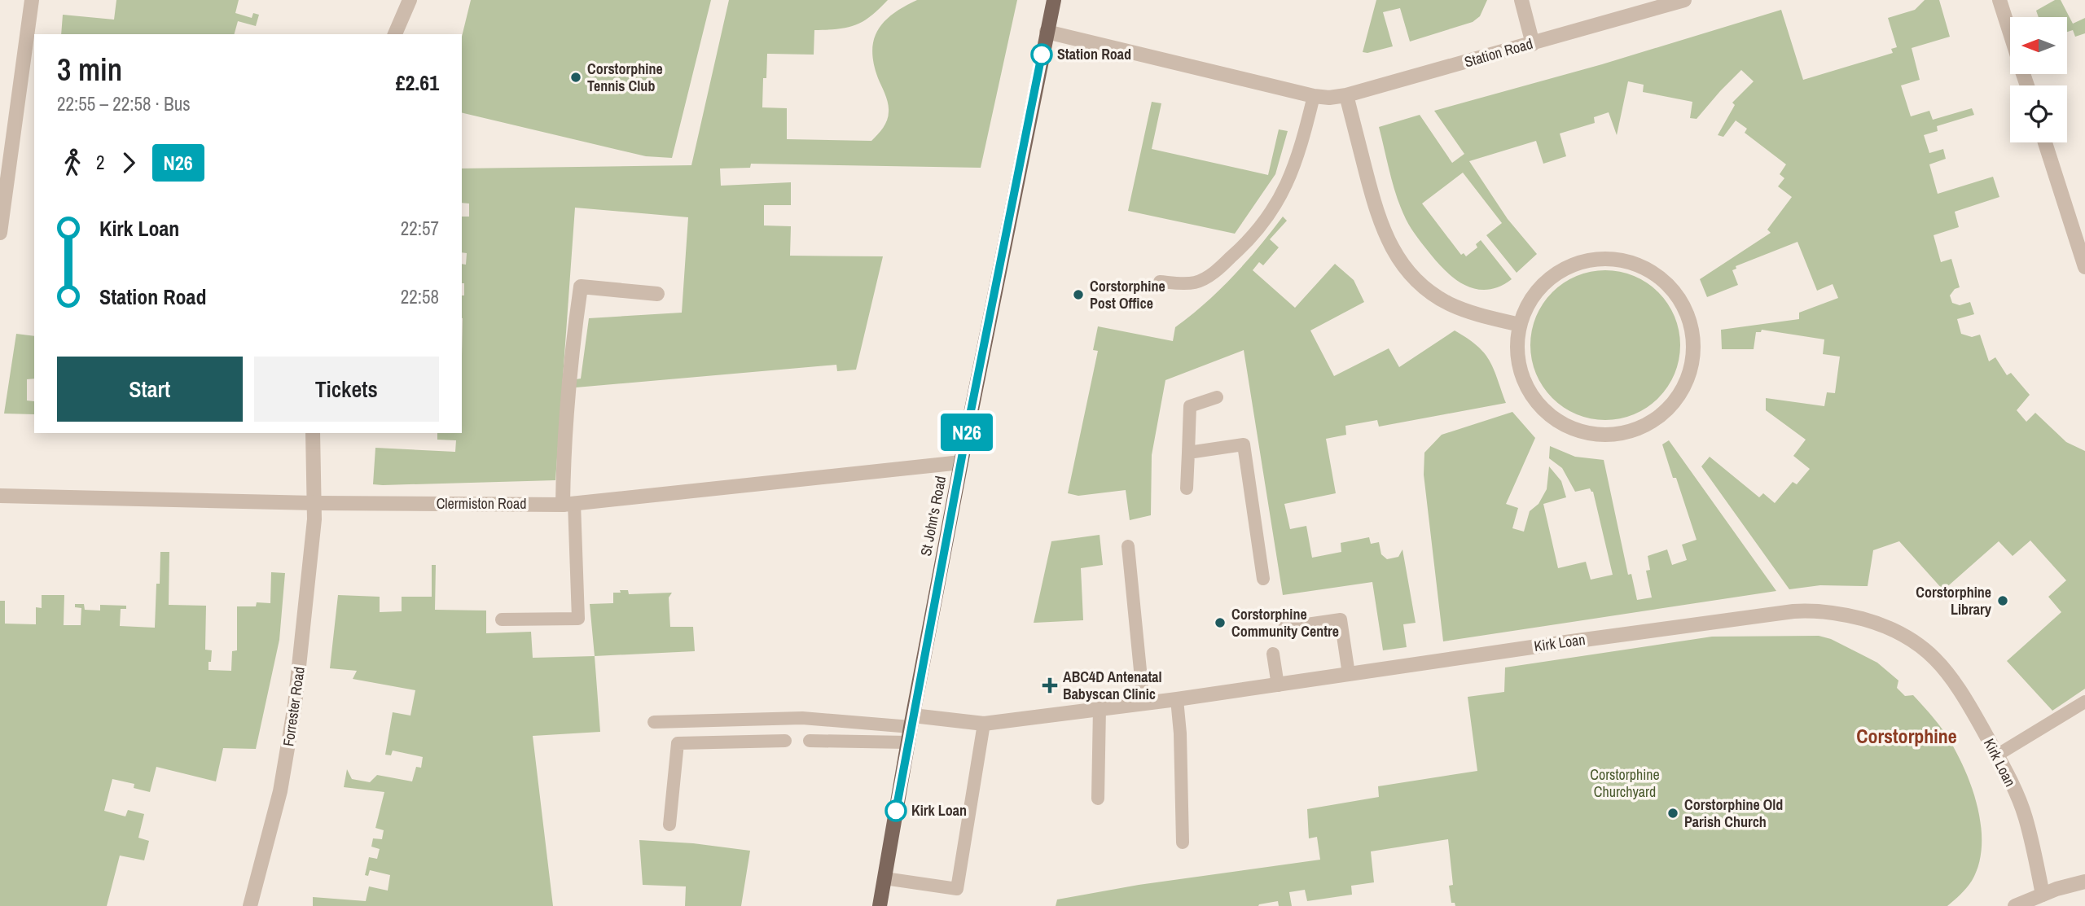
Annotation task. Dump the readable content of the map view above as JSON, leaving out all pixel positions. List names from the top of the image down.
{
  "streets": {
    "main road": ["St John's Road"],
    "street": [
      "Station Road",
      "Clermiston Road",
      "Kirk Loan",
      "Forrester Road"
    ]
  },
  "crossings": [
    ["Station Road", "St John's Road"],
    ["Clermiston Road", "St John's Road"],
    ["Clermiston Road", "Forrester Road"],
    ["St John's Road", "Kirk Loan"]
  ],
  "districts": ["Corstorphine"],
  "parks": ["Corstorphine Churchyard"],
  "places": {
    "other": [
      "Station Road",
      "Corstorphine Tennis Club",
      "Corstorphine Post Office",
      "Corstorphine Library",
      "Corstorphine Community Centre",
      "Kirk Loan",
      "Corstorphine Old Parish Church"
    ],
    "health": ["ABC4D Antenatal Babyscan Clinic"]
  },
  "lines": ["bus line N26"],
  "north": "left",
  "page": {
    "on_map": "N26",
    "heading": ["3 min", "22:55 – 22:58 · Bus", "£2.61"],
    "legs": ["2", "N26"],
    "list": [
      {
        "name": "Kirk Loan",
        "value": "22:57"
      },
      {
        "name": "Station Road",
        "value": "22:58"
      }
    ],
    "buttons": ["Start", "Tickets"]
  }
}
